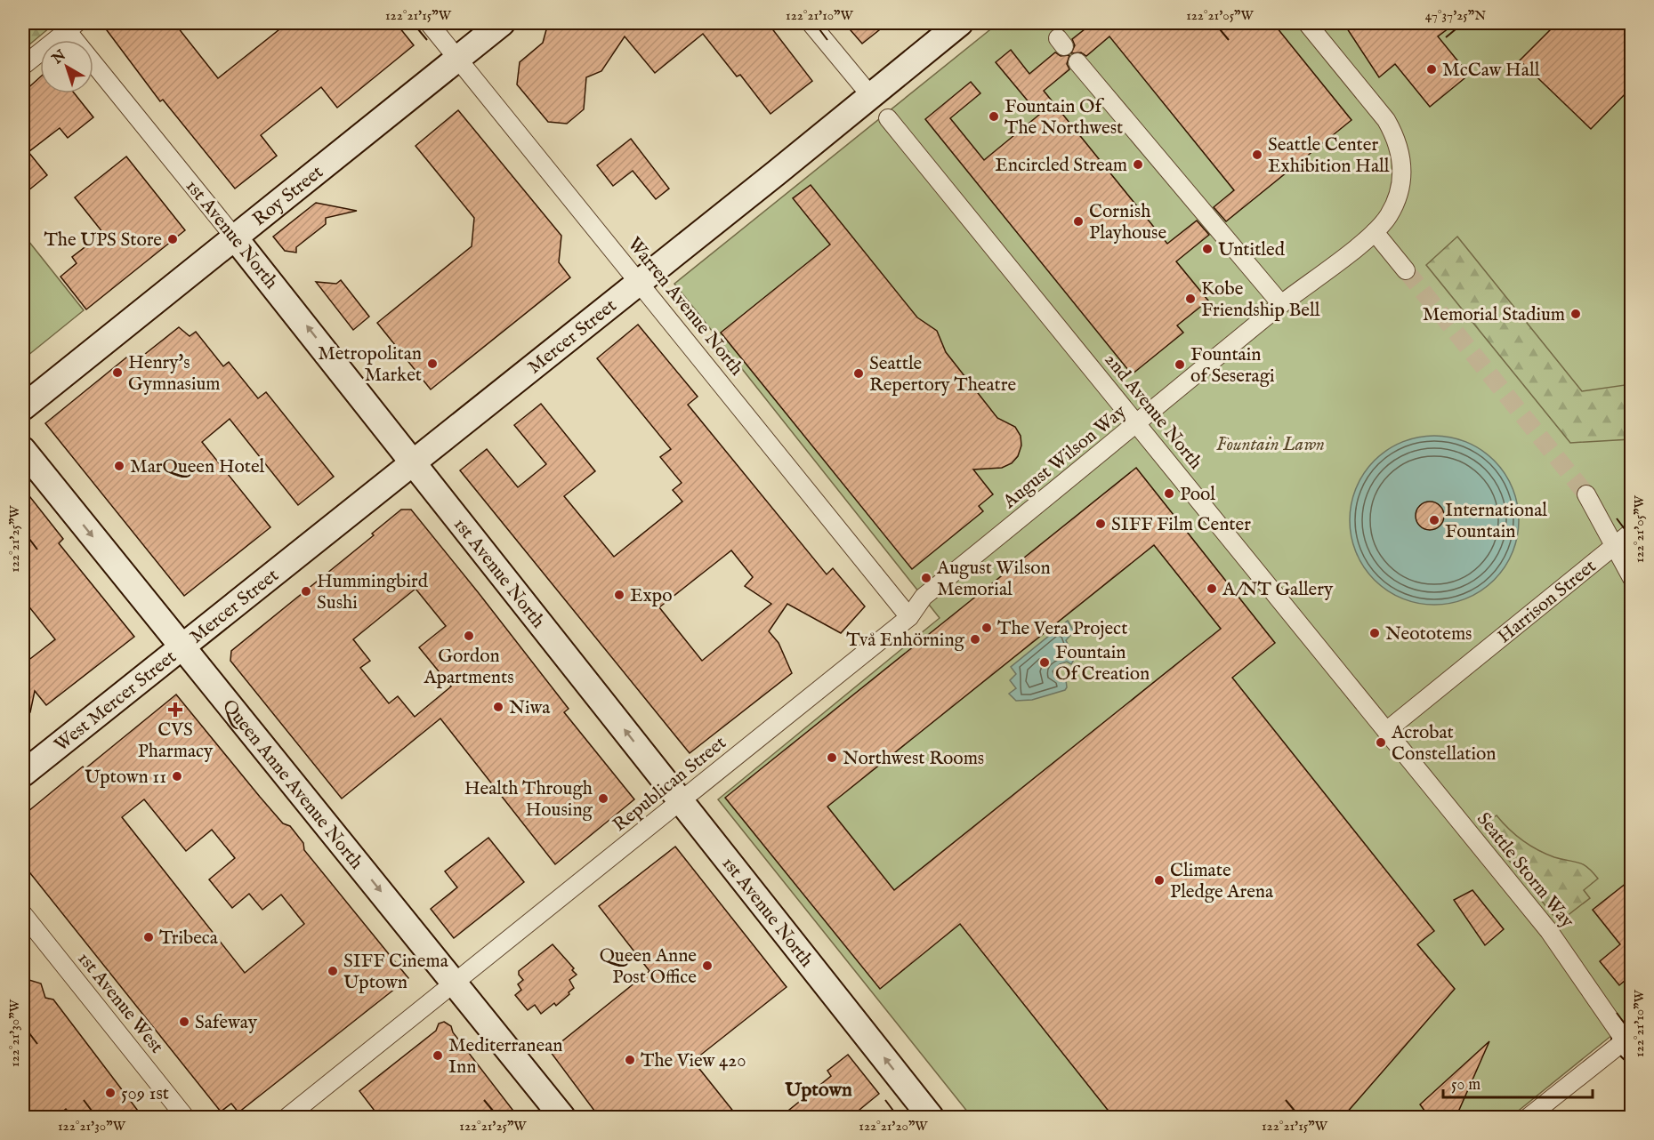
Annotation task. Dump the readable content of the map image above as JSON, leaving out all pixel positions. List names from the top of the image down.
{
  "streets": {
    "main road": [
      "Roy Street",
      "1st Avenue North",
      "Mercer Street",
      "West Mercer Street",
      "Queen Anne Avenue North"
    ],
    "street": [
      "Warren Avenue North",
      "2nd Avenue North",
      "August Wilson Way",
      "Harrison Street",
      "Republican Street",
      "Seattle Storm Way",
      "1st Avenue West"
    ]
  },
  "crossings": [
    ["Roy Street", "1st Avenue North"],
    ["Roy Street", "Warren Avenue North"],
    ["1st Avenue North", "Mercer Street"],
    ["1st Avenue North", "Republican Street"],
    ["Warren Avenue North", "Mercer Street"],
    ["Warren Avenue North", "August Wilson Way"],
    ["Warren Avenue North", "Republican Street"],
    ["Mercer Street", "West Mercer Street"],
    ["Mercer Street", "Queen Anne Avenue North"],
    ["2nd Avenue North", "August Wilson Way"],
    ["2nd Avenue North", "Harrison Street"],
    ["2nd Avenue North", "Seattle Storm Way"],
    ["August Wilson Way", "Republican Street"],
    ["Harrison Street", "Seattle Storm Way"],
    ["West Mercer Street", "Queen Anne Avenue North"],
    ["Queen Anne Avenue North", "Republican Street"]
  ],
  "one_way": ["1st Avenue North", "Queen Anne Avenue North"],
  "districts": ["Uptown"],
  "parks": ["Fountain Lawn"],
  "places": {
    "other": [
      "McCaw Hall",
      "Fountain Of The Northwest",
      "Seattle Center Exhibition Hall",
      "Encircled Stream",
      "Cornish Playhouse",
      "The UPS Store",
      "Untitled",
      "Kobe Friendship Bell",
      "Memorial Stadium",
      "Metropolitan Market",
      "Fountain of Seseragi",
      "Henry's Gymnasium",
      "Seattle Repertory Theatre",
      "MarQueen Hotel",
      "Pool",
      "International Fountain",
      "SIFF Film Center",
      "August Wilson Memorial",
      "A/NT Gallery",
      "Hummingbird Sushi",
      "Expo",
      "The Vera Project",
      "Neototems",
      "Gordon Apartments",
      "Två Enhörning",
      "Fountain Of Creation",
      "Niwa",
      "Acrobat Constellation",
      "Northwest Rooms",
      "Uptown 11",
      "Health Through Housing",
      "Climate Pledge Arena",
      "Tribeca",
      "Queen Anne Post Office",
      "SIFF Cinema Uptown",
      "Safeway",
      "Mediterranean Inn",
      "The View 420",
      "509 1st"
    ],
    "health": ["CVS Pharmacy"]
  },
  "scale_bar": "50 m",
  "north": "top left",
  "coordinates": [
    "122°21'15\"W",
    "122°21'10\"W",
    "122°21'05\"W",
    "47°37'25\"N",
    "122°21'25\"W",
    "122°21'30\"W",
    "122°21'20\"W"
  ]
}
